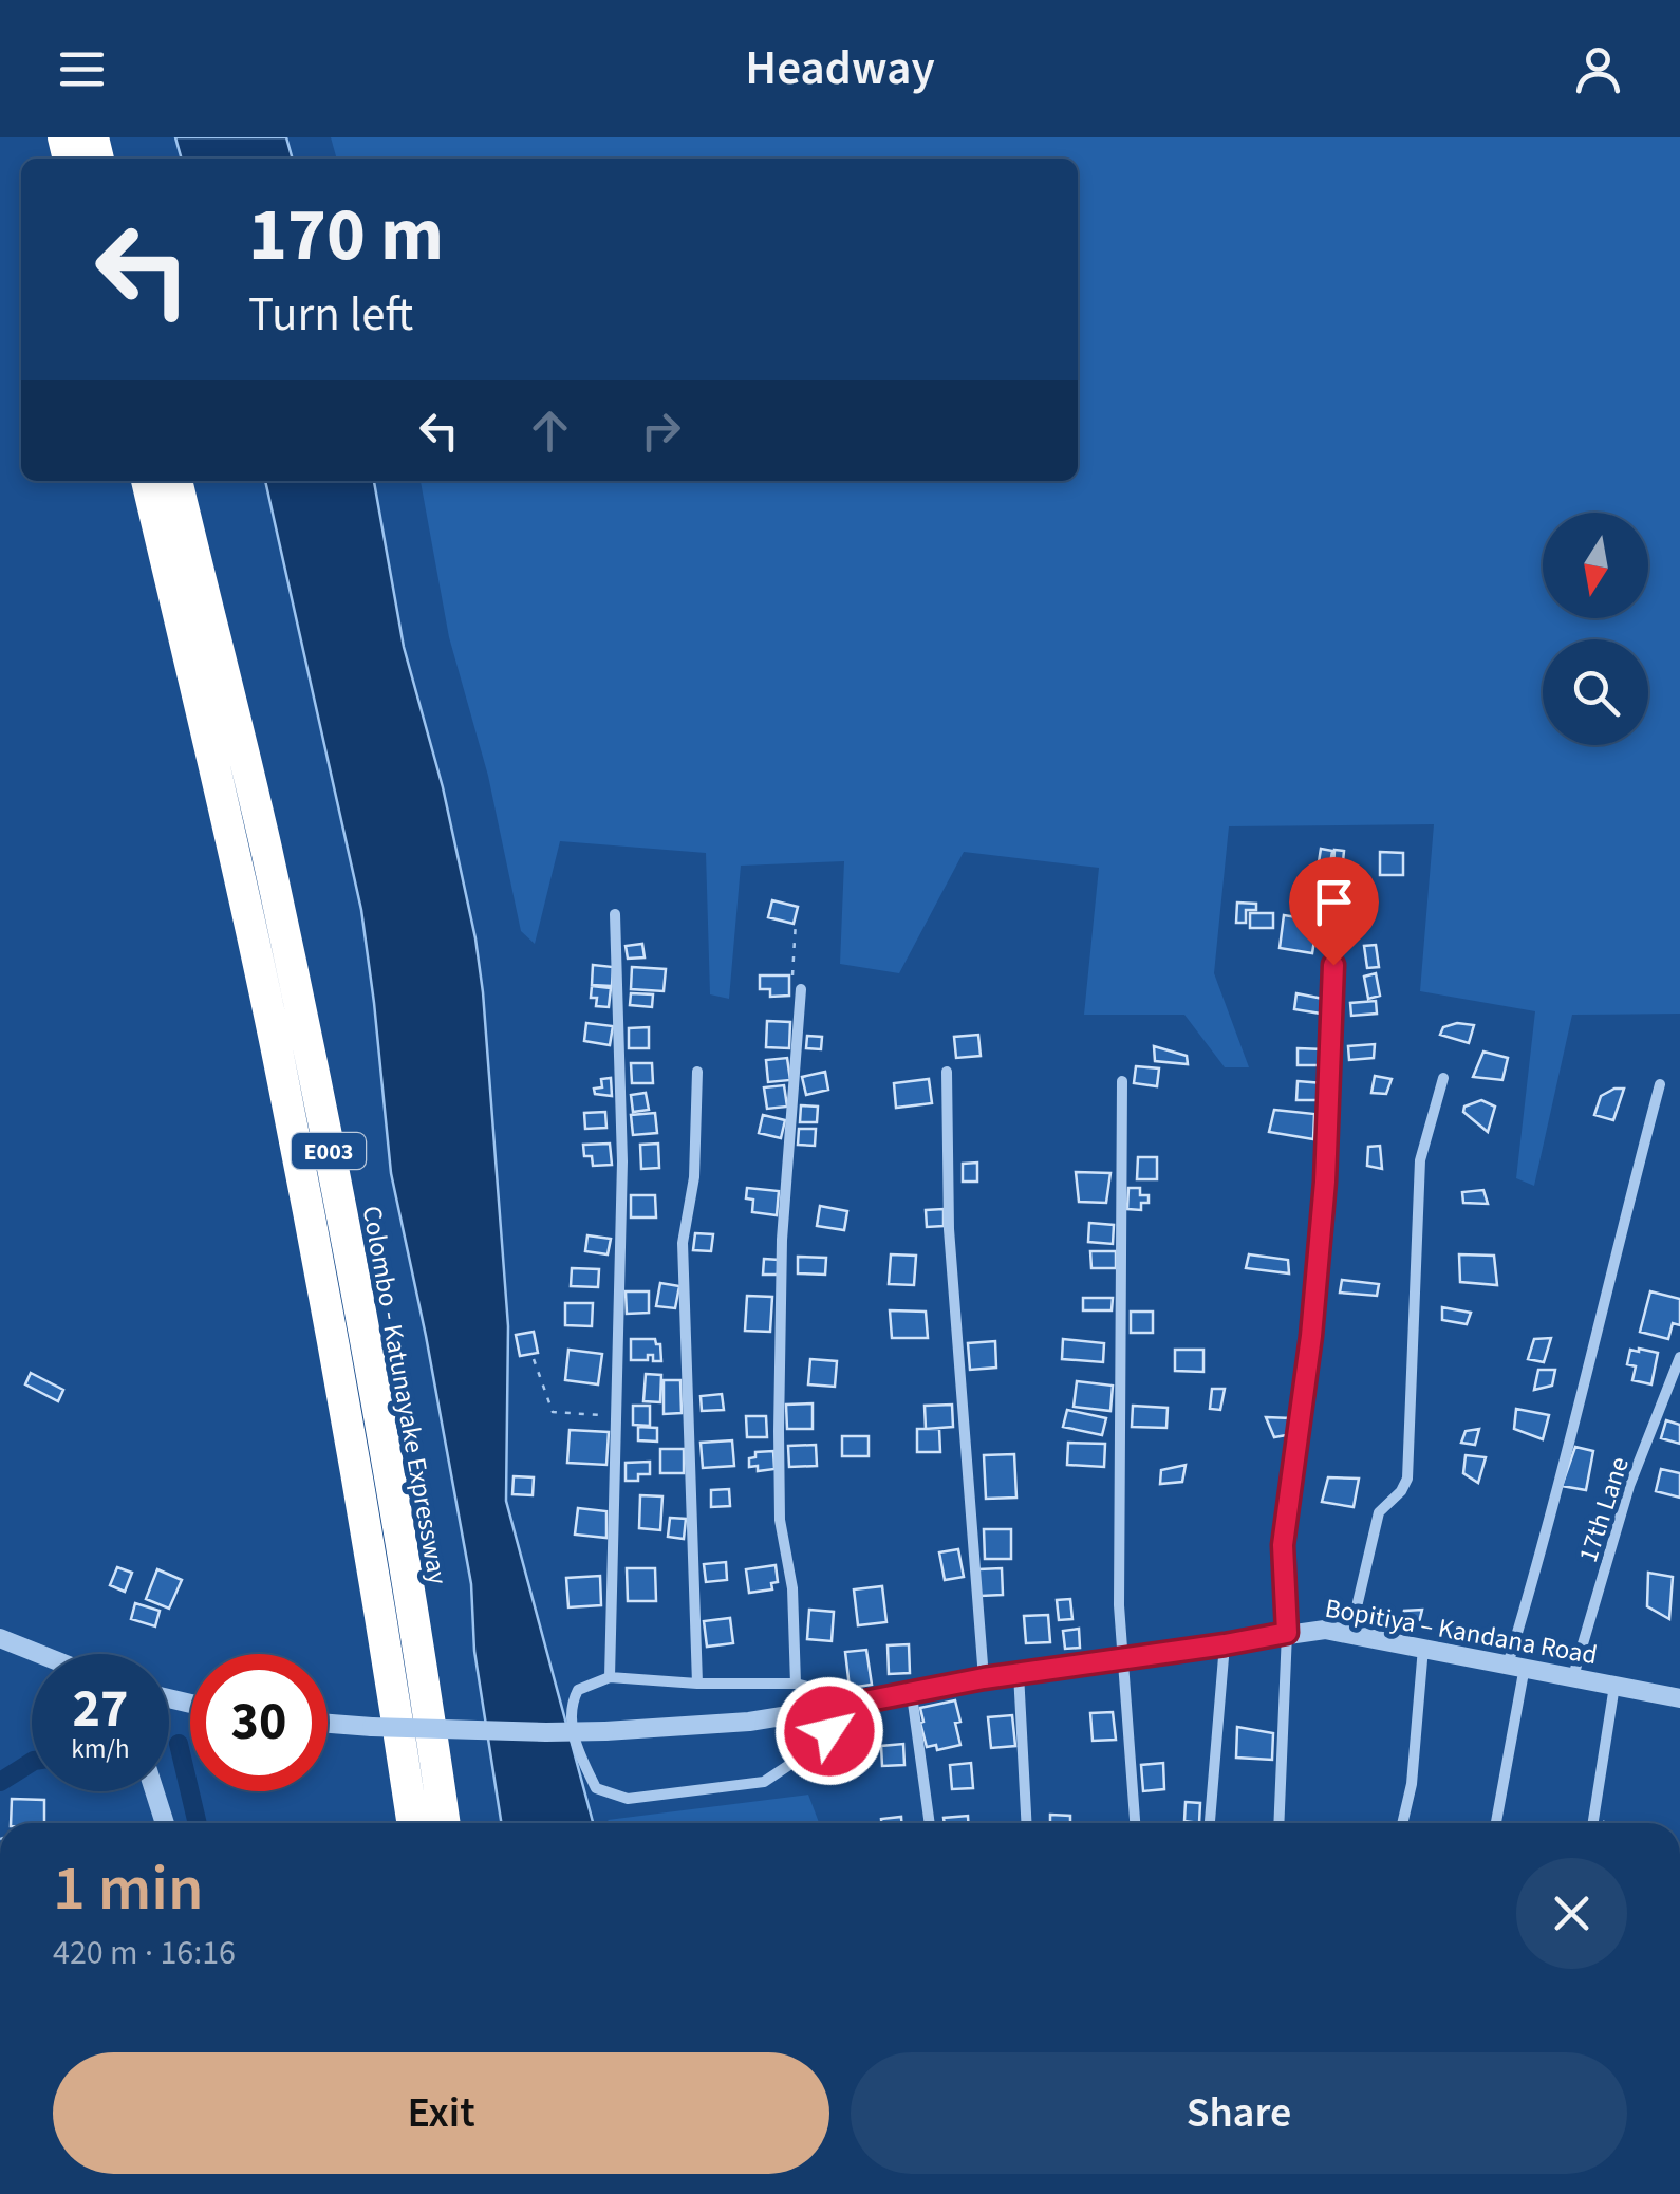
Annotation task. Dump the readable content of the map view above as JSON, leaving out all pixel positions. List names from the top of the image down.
{
  "streets": {
    "highway": ["E003", "Colombo - Katunayake Expressway"],
    "street": ["17th Lane", "Bopitiya – Kandana Road"]
  },
  "crossings": [
    ["17th Lane", "Bopitiya – Kandana Road"]
  ],
  "north": "bottom",
  "page": {
    "header": "Headway",
    "turn": ["170 m", "Turn left"],
    "speed": "27 km/h",
    "limit": "30",
    "heading": ["1 min", "420 m · 16:16"],
    "buttons": ["Exit", "Share"]
  }
}
